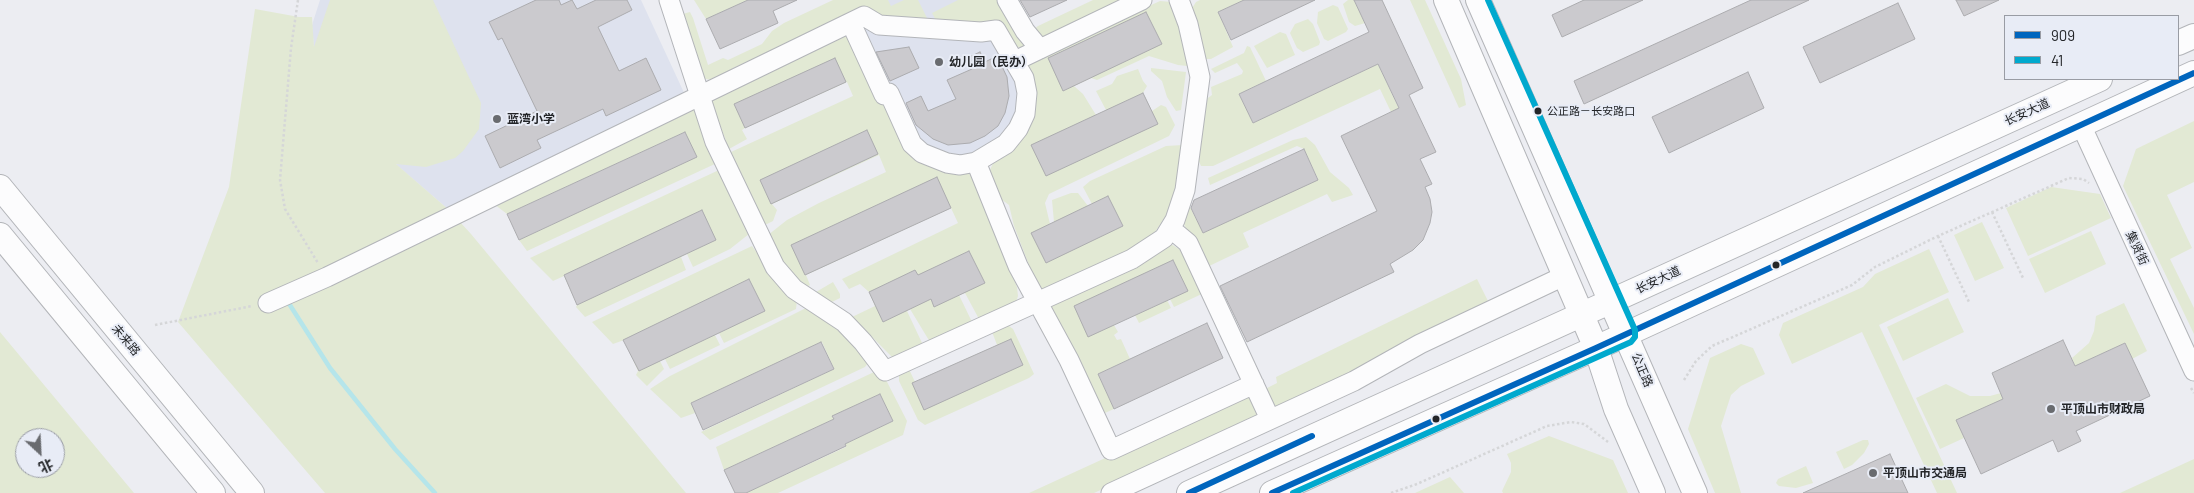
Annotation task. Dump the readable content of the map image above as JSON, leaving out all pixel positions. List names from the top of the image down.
{
  "streets": {
    "main road": ["长安大道", "未来路", "公正路"],
    "street": ["集贤街"]
  },
  "crossings": [
    ["长安大道", "公正路"]
  ],
  "places": [
    "幼儿园（民办）",
    "公正路－长安路口",
    "蓝湾小学",
    "平顶山市财政局",
    "平顶山市交通局"
  ],
  "lines": ["transit line 41", "transit line 909"],
  "legend": ["909", "41"],
  "north": "bottom right"
}
